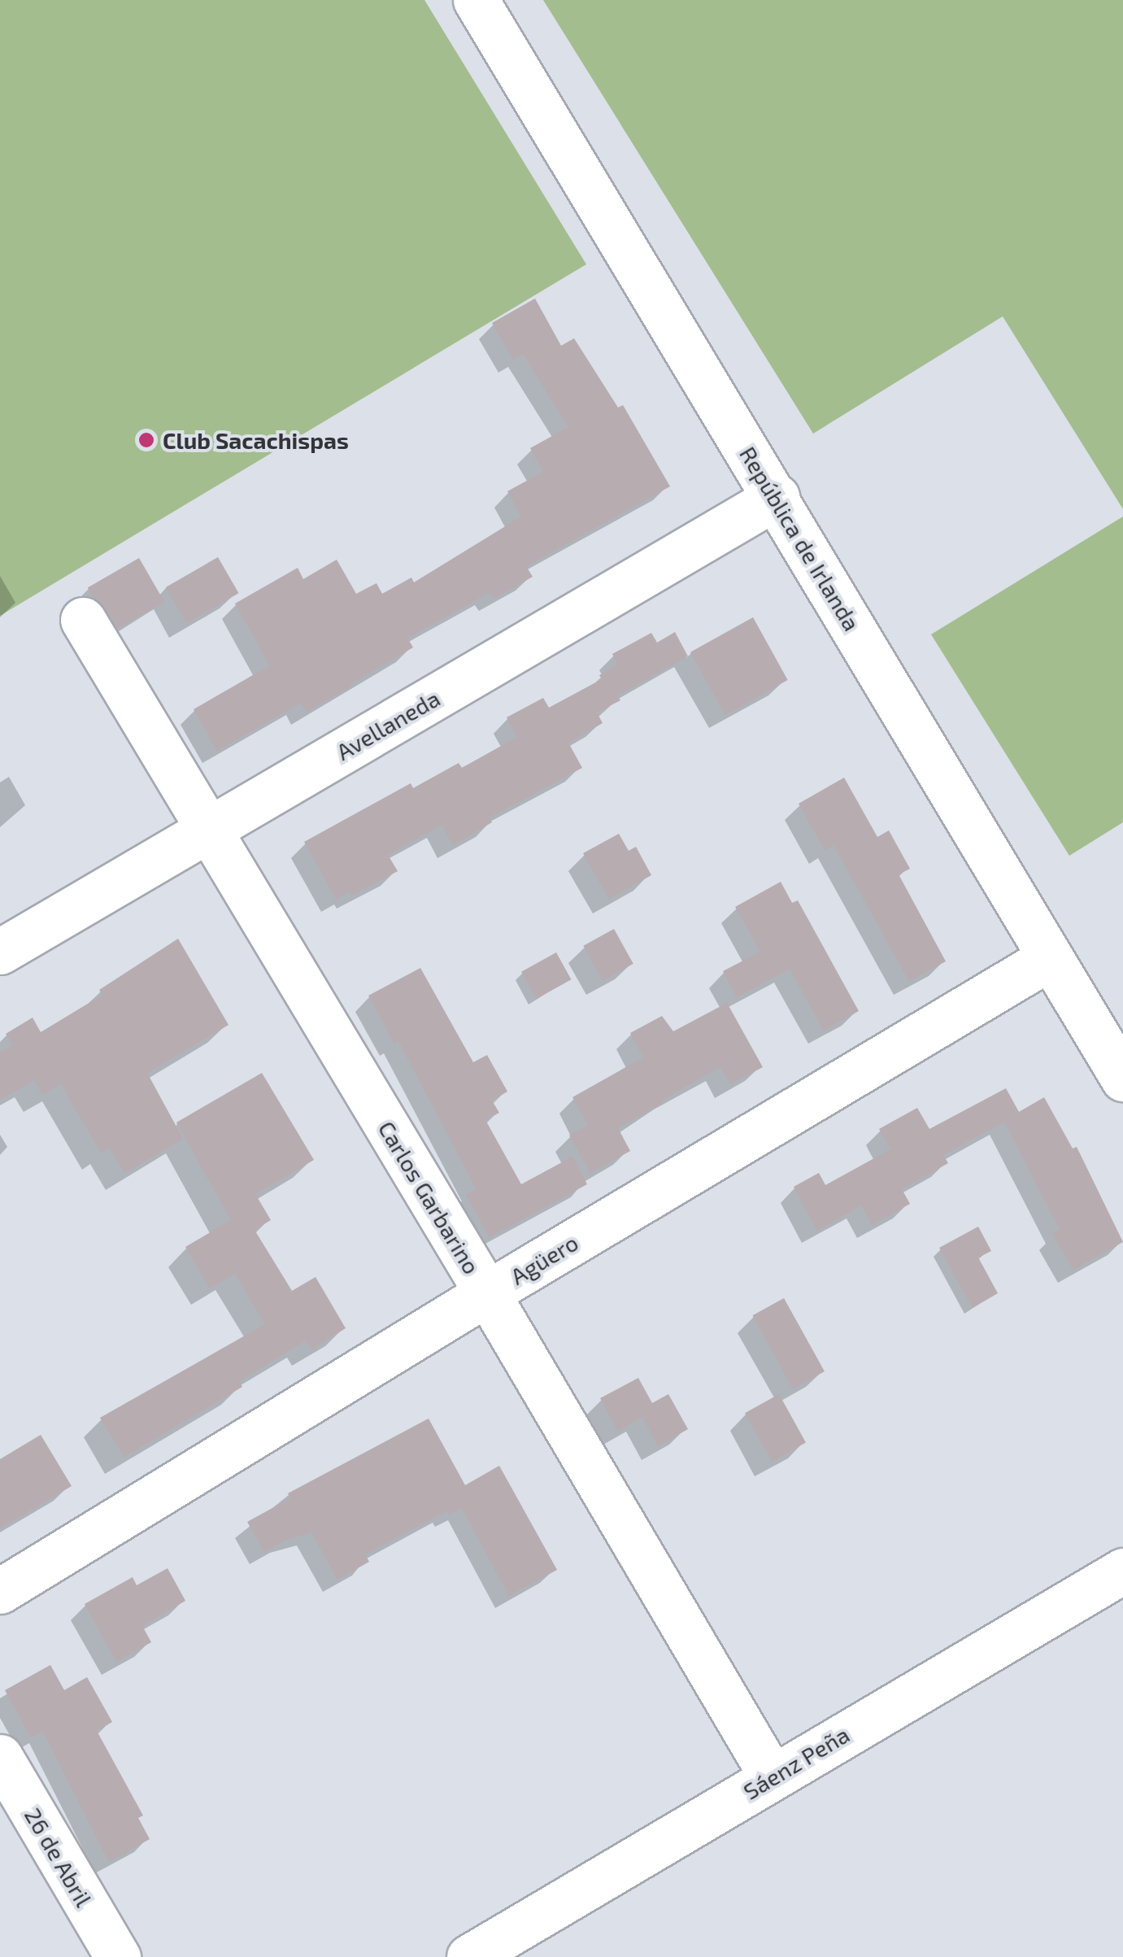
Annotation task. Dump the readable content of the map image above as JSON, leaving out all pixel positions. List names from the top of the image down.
{
  "streets": {
    "street": [
      "República de Irlanda",
      "Avellaneda",
      "Carlos Garbarino",
      "Agüero",
      "Sáenz Peña",
      "26 de Abril"
    ]
  },
  "crossings": [
    ["República de Irlanda", "Avellaneda"],
    ["República de Irlanda", "Agüero"],
    ["Avellaneda", "Carlos Garbarino"],
    ["Carlos Garbarino", "Agüero"],
    ["Carlos Garbarino", "Sáenz Peña"]
  ],
  "places": ["Club Sacachispas"]
}
